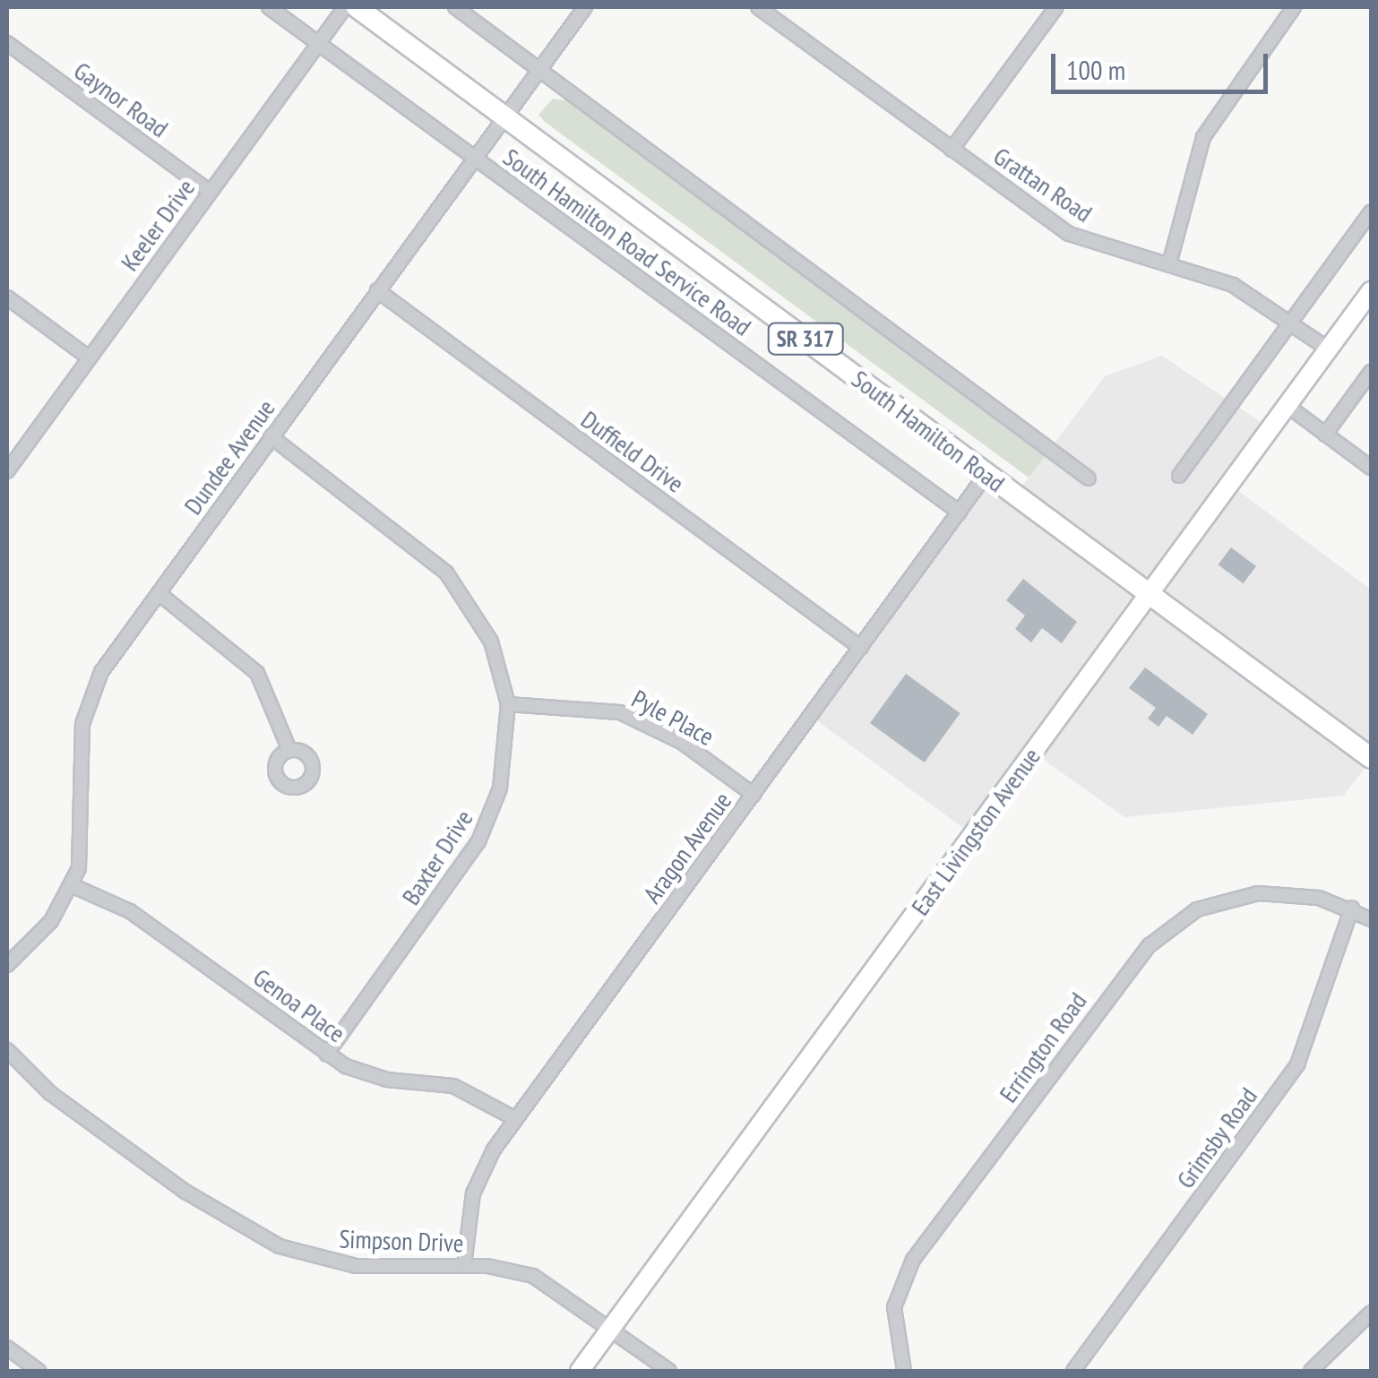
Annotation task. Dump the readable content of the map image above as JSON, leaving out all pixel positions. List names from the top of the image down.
{
  "streets": {
    "main road": ["SR 317", "South Hamilton Road", "East Livingston Avenue"],
    "street": [
      "Gaynor Road",
      "Grattan Road",
      "Keeler Drive",
      "South Hamilton Road Service Road",
      "Duffield Drive",
      "Dundee Avenue",
      "Pyle Place",
      "Aragon Avenue",
      "Baxter Drive",
      "Genoa Place",
      "Errington Road",
      "Grimsby Road",
      "Simpson Drive"
    ]
  },
  "crossings": [
    ["Gaynor Road", "Keeler Drive"],
    ["Grattan Road", "East Livingston Avenue"],
    ["Keeler Drive", "South Hamilton Road Service Road"],
    ["South Hamilton Road Service Road", "Dundee Avenue"],
    ["South Hamilton Road Service Road", "Aragon Avenue"],
    ["South Hamilton Road", "Dundee Avenue"],
    ["South Hamilton Road", "East Livingston Avenue"],
    ["South Hamilton Road", "Aragon Avenue"],
    ["Duffield Drive", "Dundee Avenue"],
    ["Duffield Drive", "Aragon Avenue"],
    ["Dundee Avenue", "Baxter Drive"],
    ["Dundee Avenue", "Genoa Place"],
    ["Pyle Place", "Aragon Avenue"],
    ["Pyle Place", "Baxter Drive"],
    ["East Livingston Avenue", "Simpson Drive"],
    ["Aragon Avenue", "Genoa Place"],
    ["Aragon Avenue", "Simpson Drive"],
    ["Baxter Drive", "Genoa Place"],
    ["Errington Road", "Grimsby Road"]
  ],
  "scale_bar": "100 m"
}
